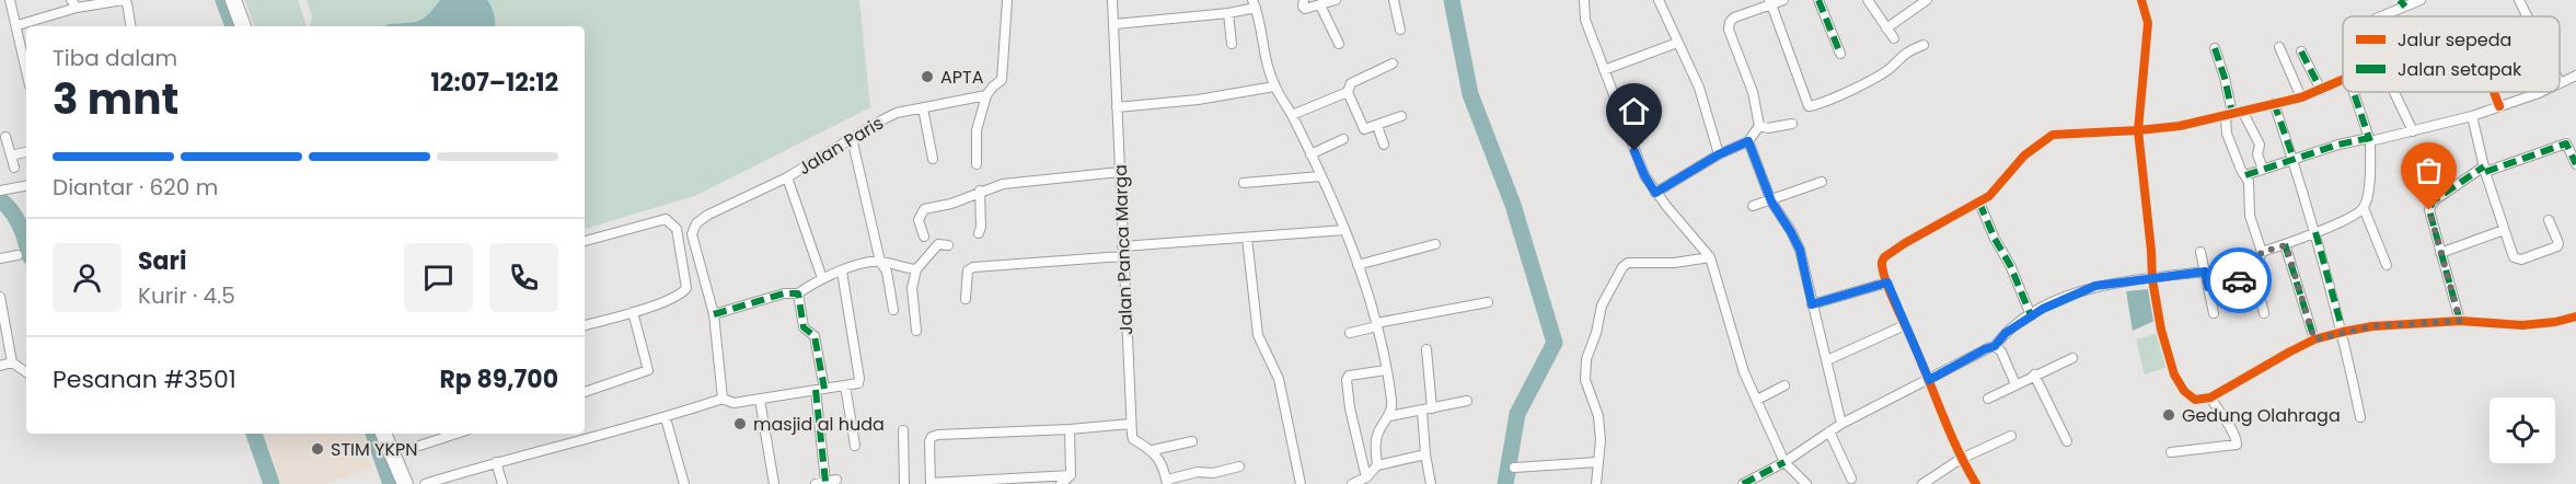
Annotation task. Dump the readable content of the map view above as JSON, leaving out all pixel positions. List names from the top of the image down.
{
  "streets": {
    "street": ["Jalan Paris", "Jalan Panca Marga"]
  },
  "places": [
    "APTA",
    "Gedung Olahraga",
    "masjid al huda",
    "STIM YKPN"
  ],
  "legend": ["Jalur sepeda", "Jalan setapak"],
  "page": {
    "heading": ["3 mnt", "Tiba dalam", "12:07–12:12"],
    "panel": [
      "Sari",
      "Kurir · 4.5",
      "Pesanan #3501",
      "Rp 89,700"
    ],
    "bar": "Diantar · 620 m"
  }
}
